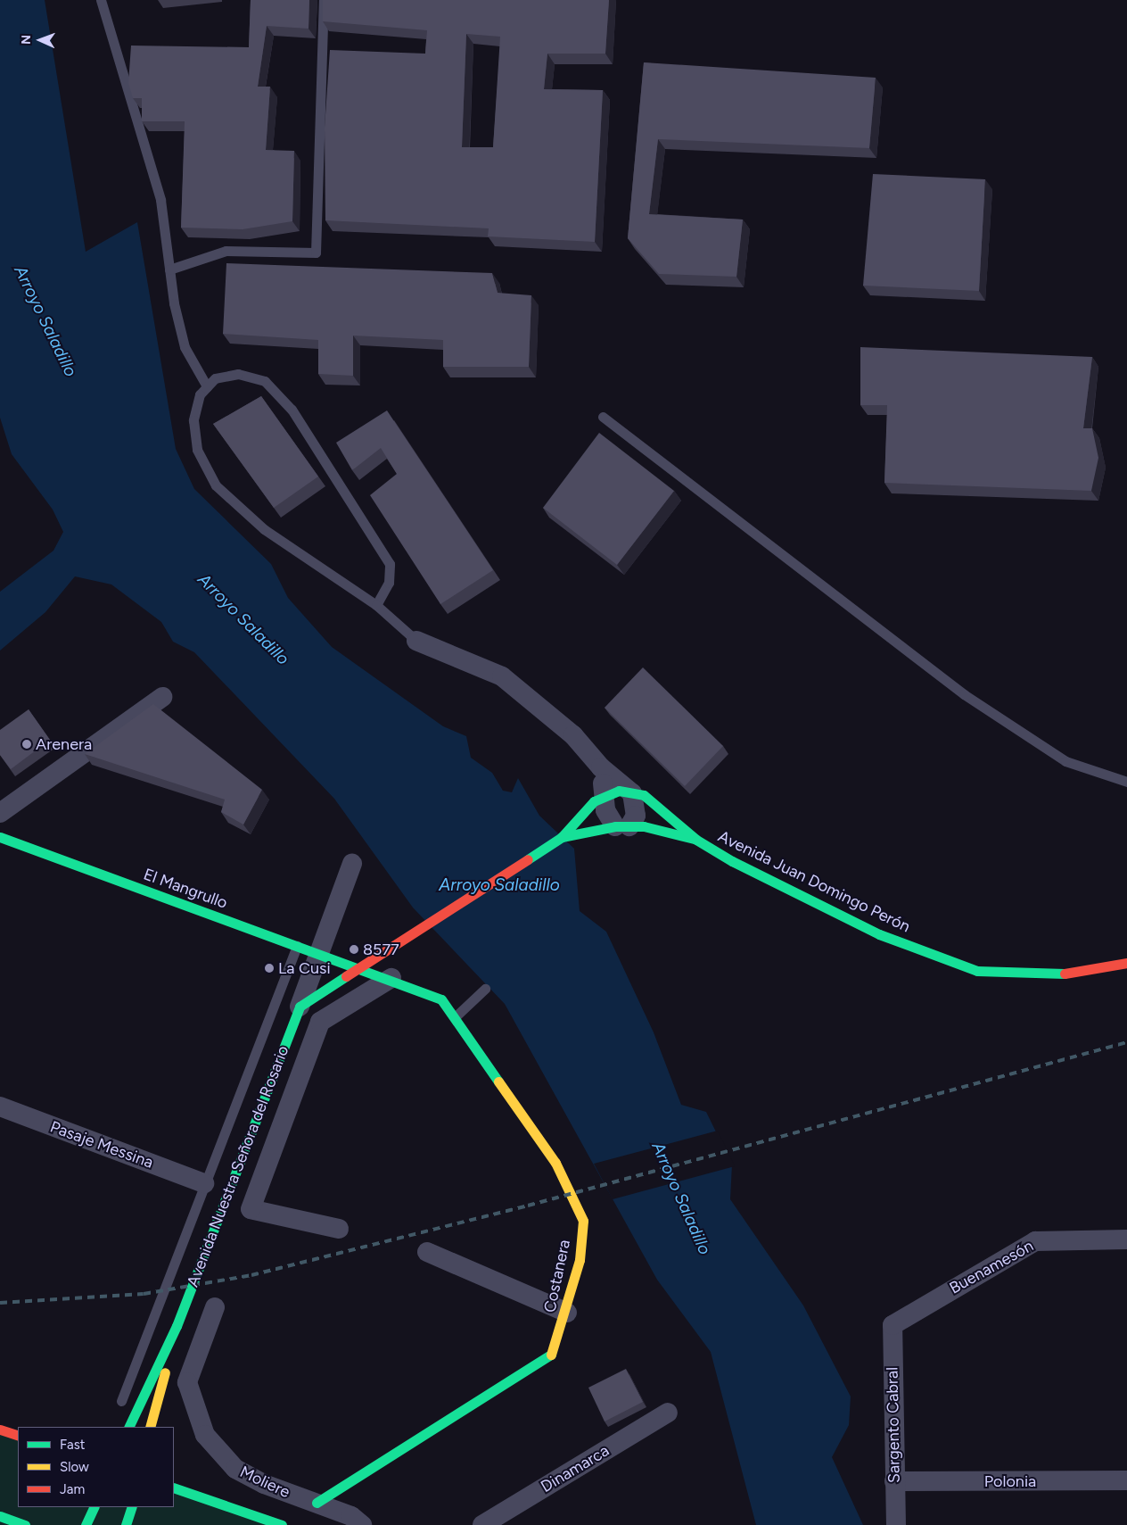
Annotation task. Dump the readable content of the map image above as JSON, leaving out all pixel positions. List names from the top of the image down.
{
  "streets": {
    "main road": [
      "Avenida Juan Domingo Perón",
      "El Mangrullo",
      "Avenida Nuestra Señora del Rosario",
      "Costanera"
    ],
    "street": [
      "Pasaje Messina",
      "Buenamesón",
      "Sargento Cabral",
      "Dinamarca",
      "Polonia",
      "Moliere"
    ]
  },
  "crossings": [
    ["El Mangrullo", "Avenida Nuestra Señora del Rosario"],
    ["El Mangrullo", "Costanera"],
    ["Buenamesón", "Sargento Cabral"],
    ["Costanera", "Moliere"],
    ["Sargento Cabral", "Polonia"]
  ],
  "water": ["Arroyo Saladillo"],
  "places": ["Arenera", "8577", "La Cusi"],
  "legend": ["Fast", "Slow", "Jam"],
  "north": "left"
}
